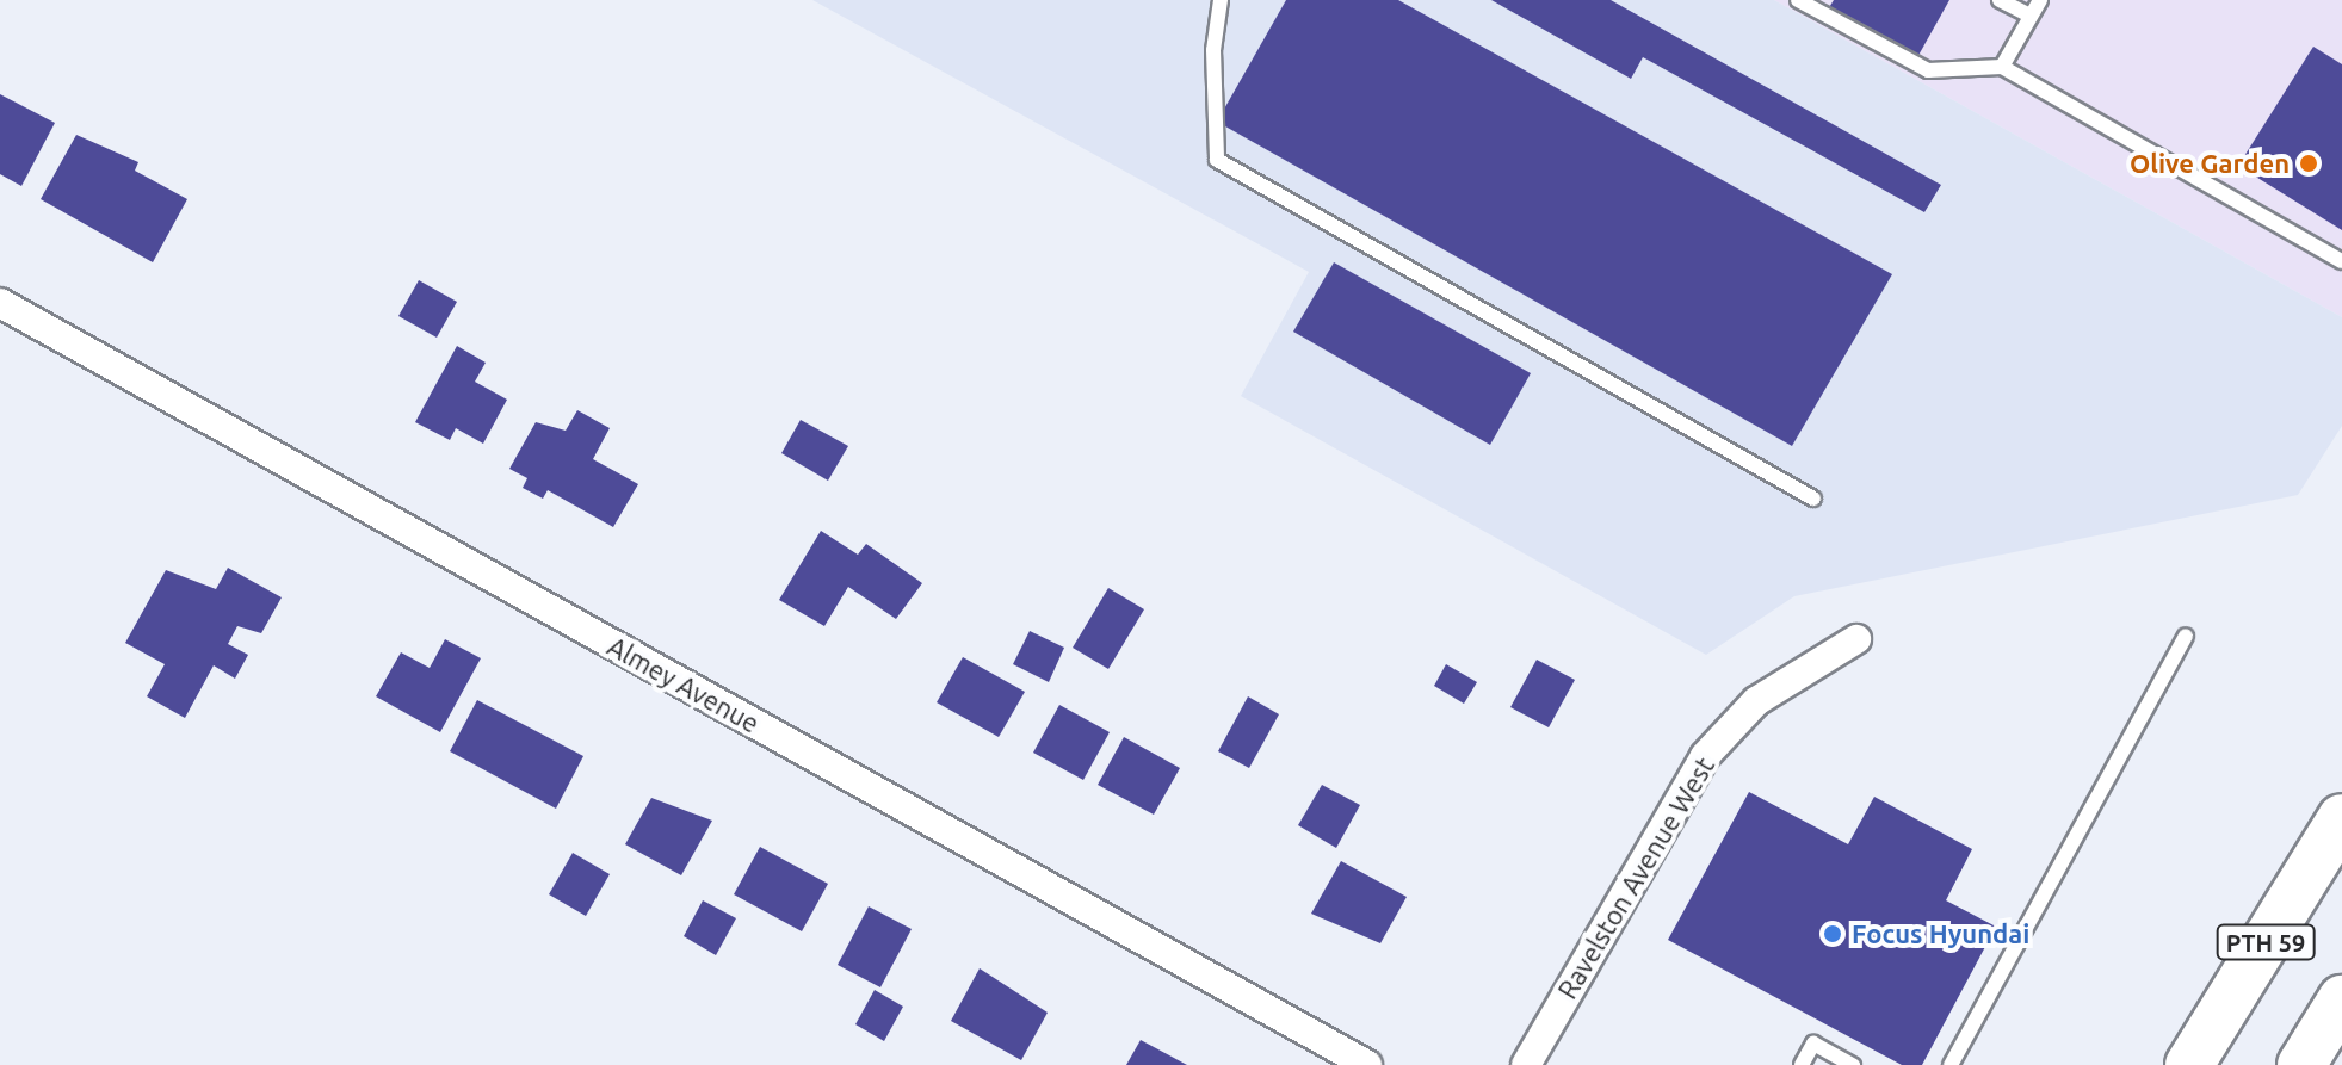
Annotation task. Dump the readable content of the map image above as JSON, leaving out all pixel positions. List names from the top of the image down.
{
  "streets": {
    "main road": ["PTH 59"],
    "street": ["Almey Avenue", "Ravelston Avenue West"]
  },
  "places": ["Olive Garden", "Focus Hyundai"]
}
